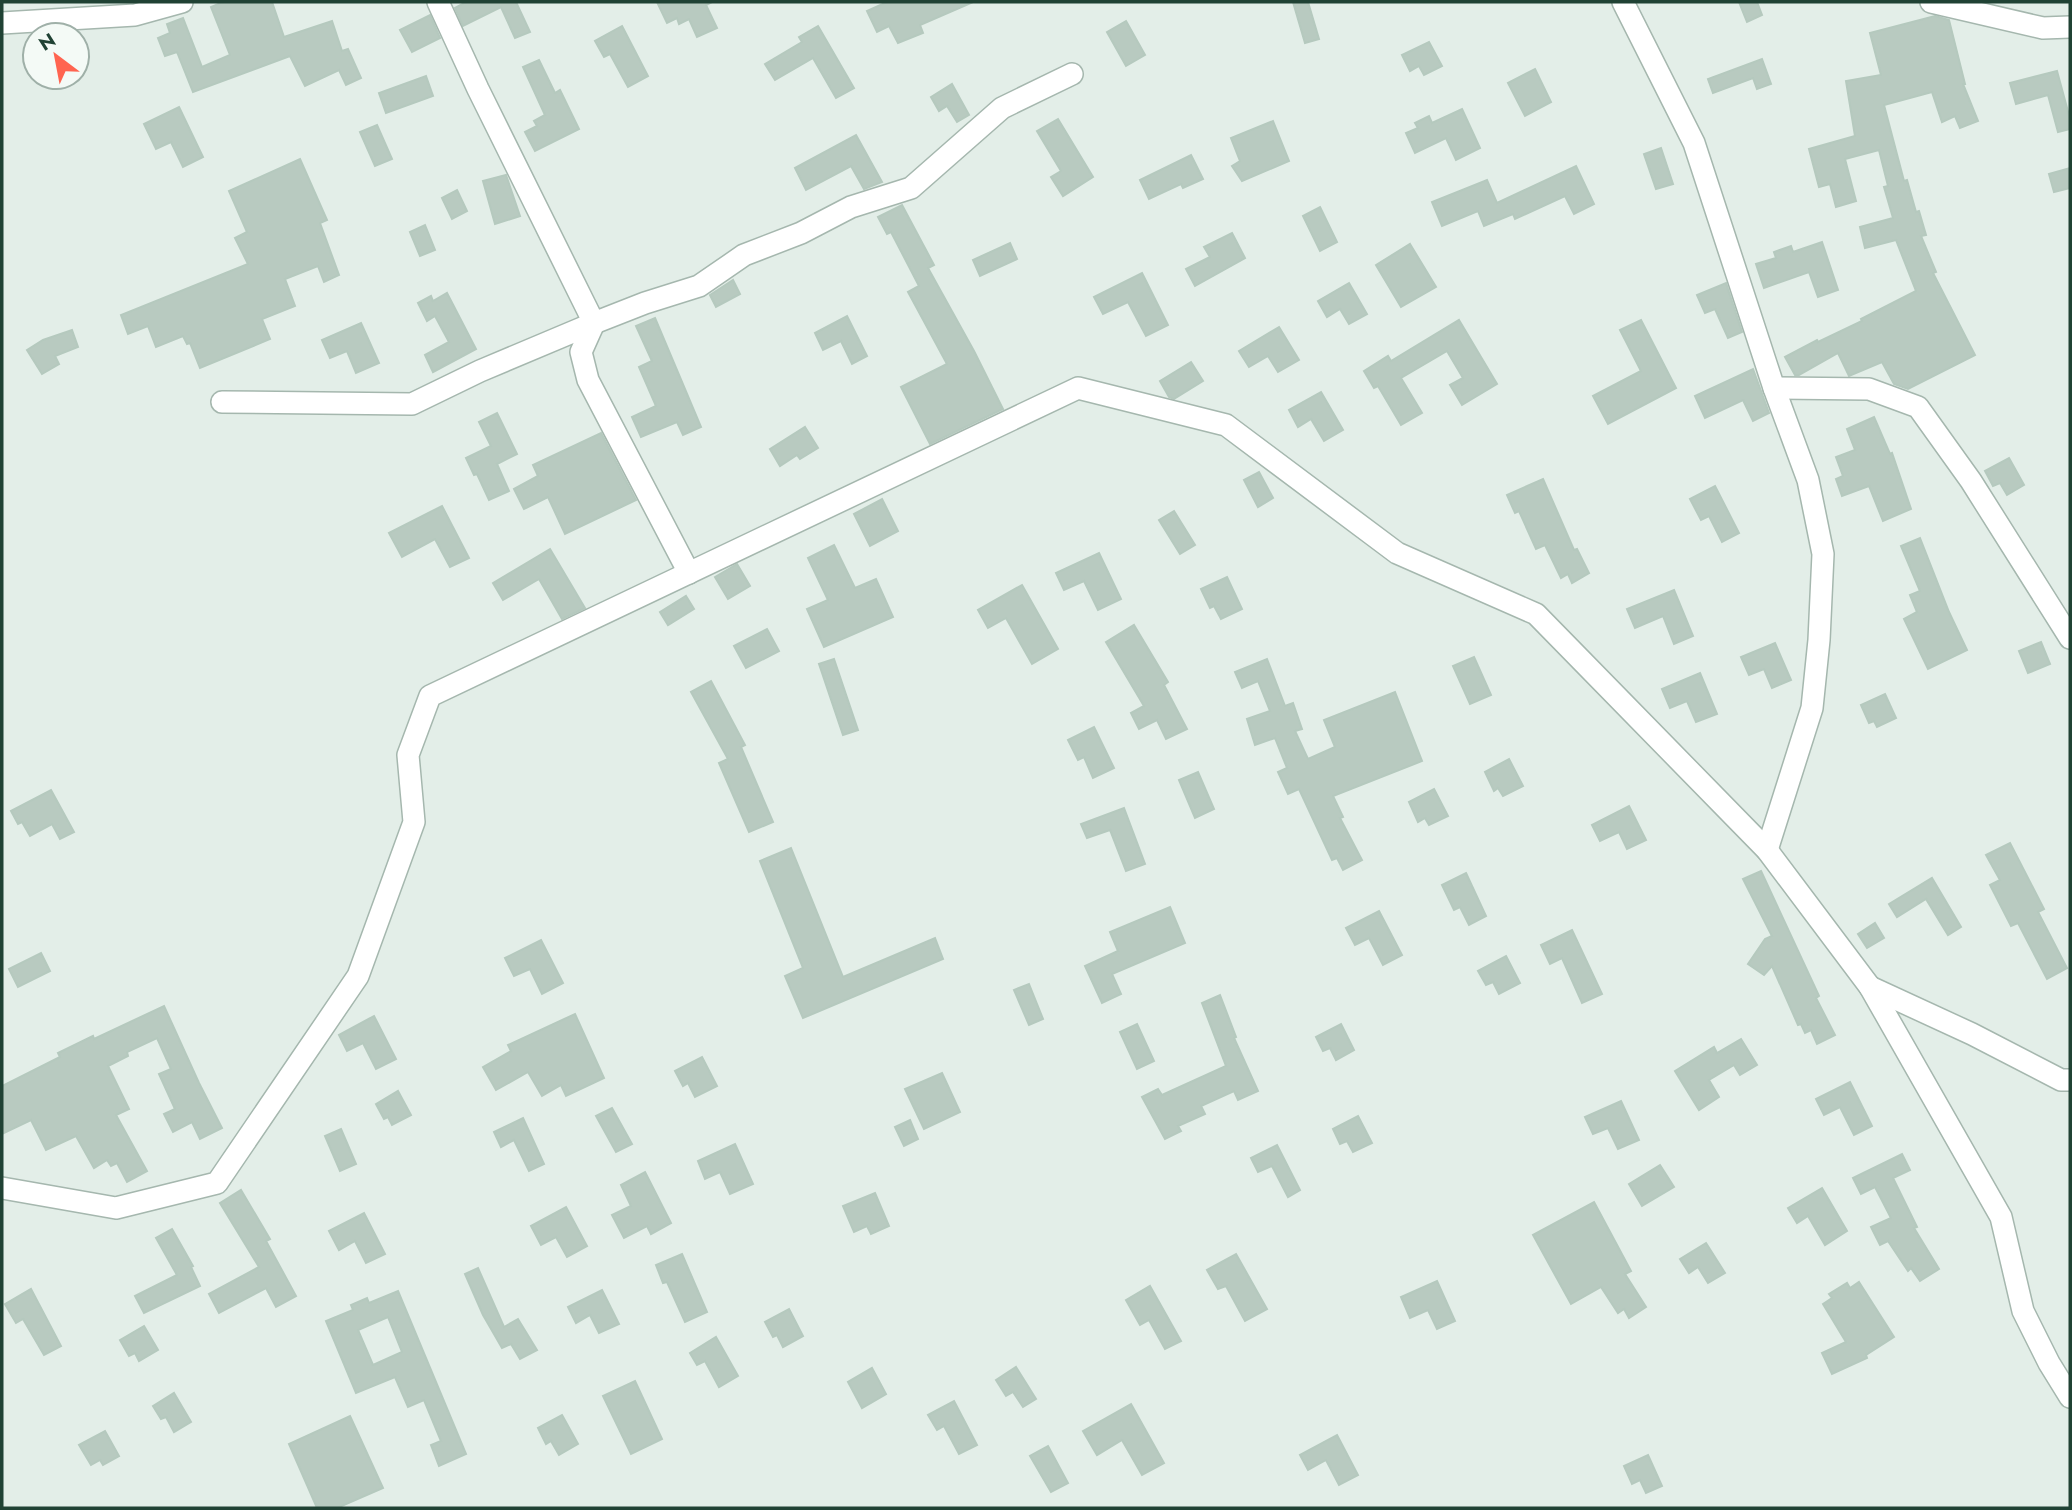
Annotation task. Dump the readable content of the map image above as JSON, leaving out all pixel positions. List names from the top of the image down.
{
  "north": "top left"
}
